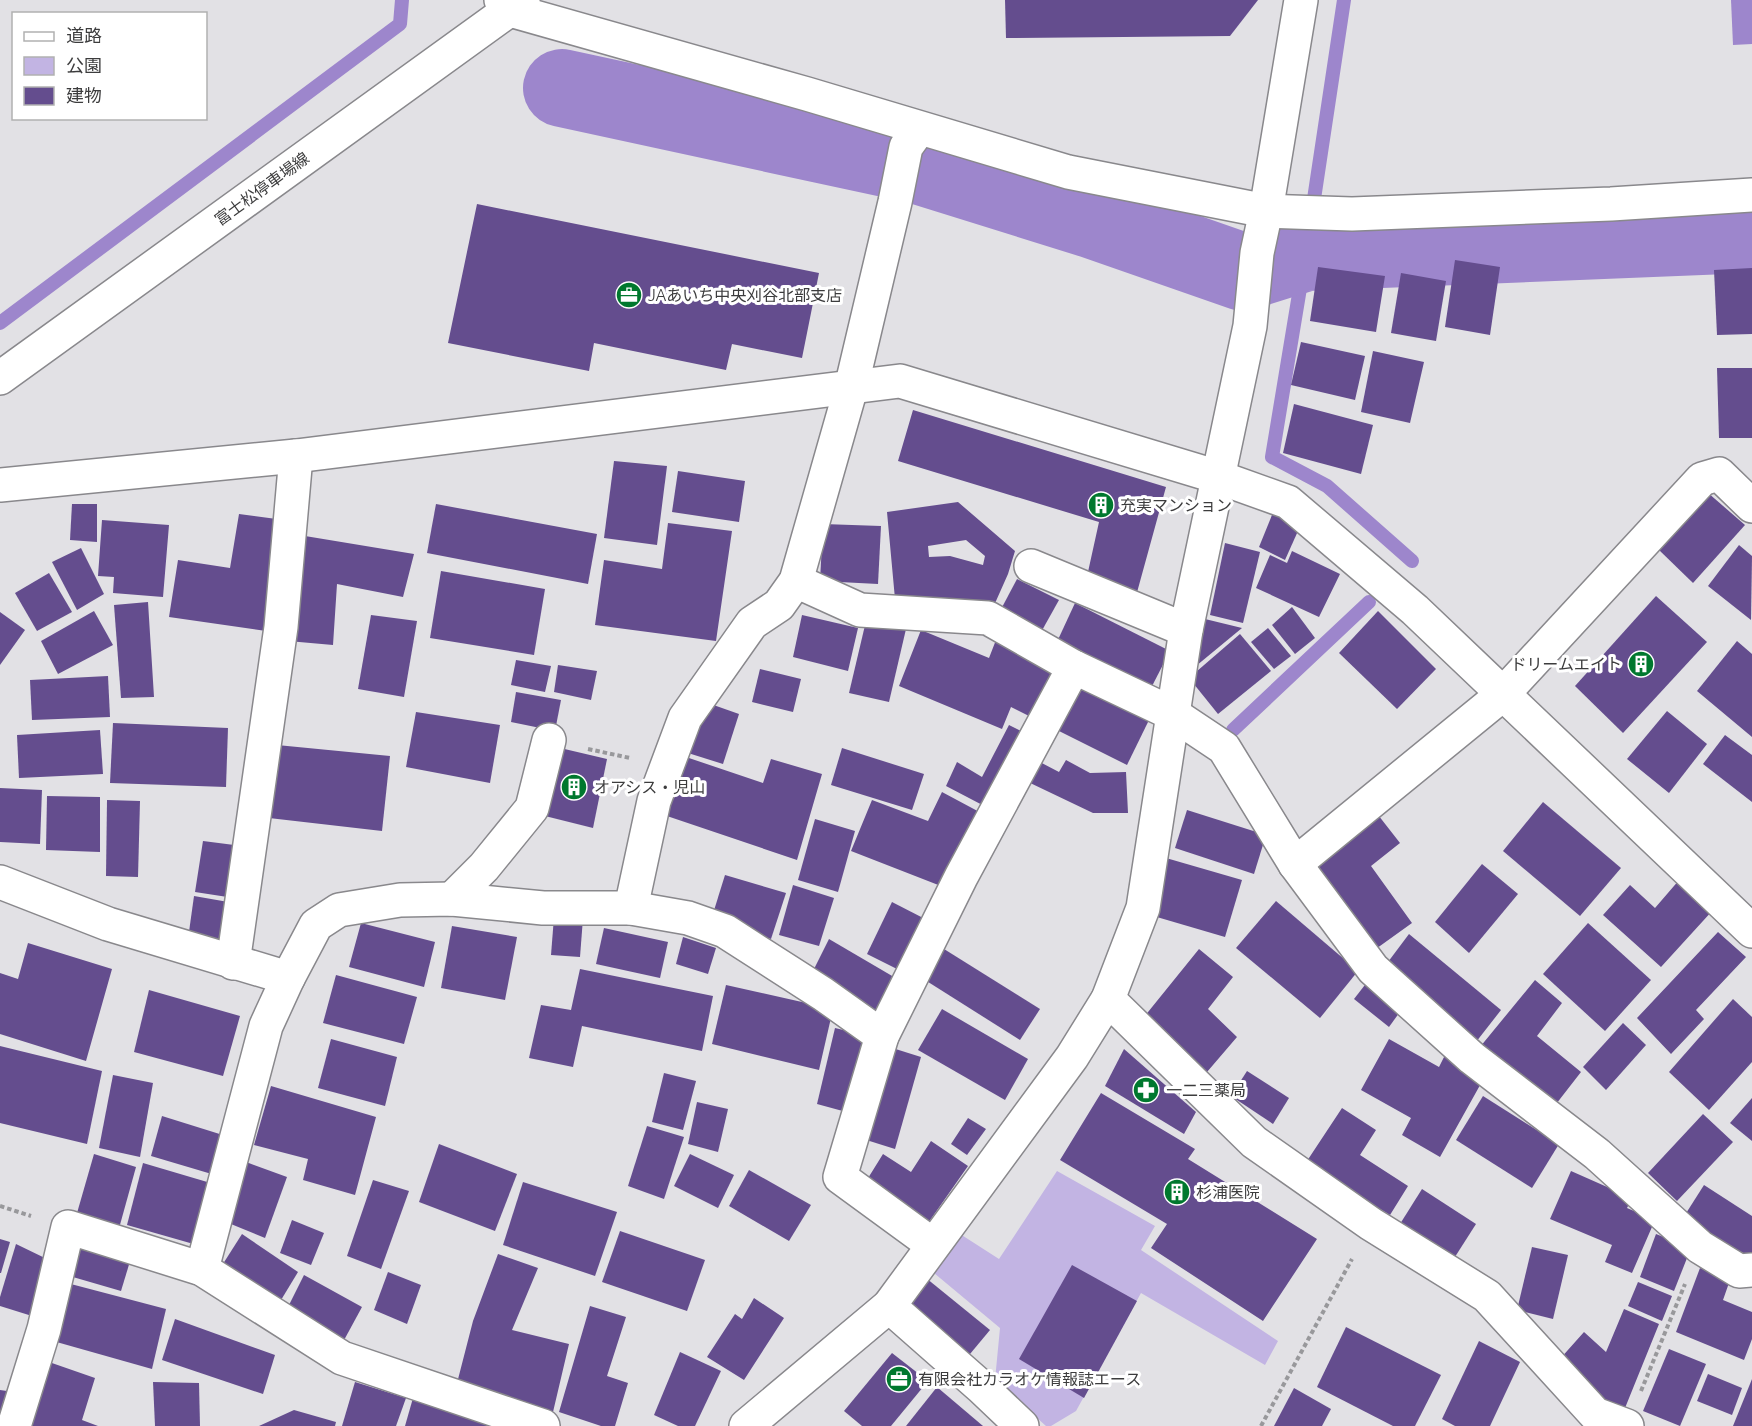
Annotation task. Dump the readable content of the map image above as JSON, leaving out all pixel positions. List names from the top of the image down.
{
  "streets": {
    "street": ["富士松停車場線"]
  },
  "places": {
    "office": ["JAあいち中央刈谷北部支店", "有限会社カラオケ情報誌エース"],
    "building": [
      "充実マンション",
      "ドリームエイト",
      "オアシス・児山",
      "杉浦医院"
    ],
    "pharmacy": ["一二三薬局"]
  },
  "legend": ["道路", "公園", "建物"]
}
